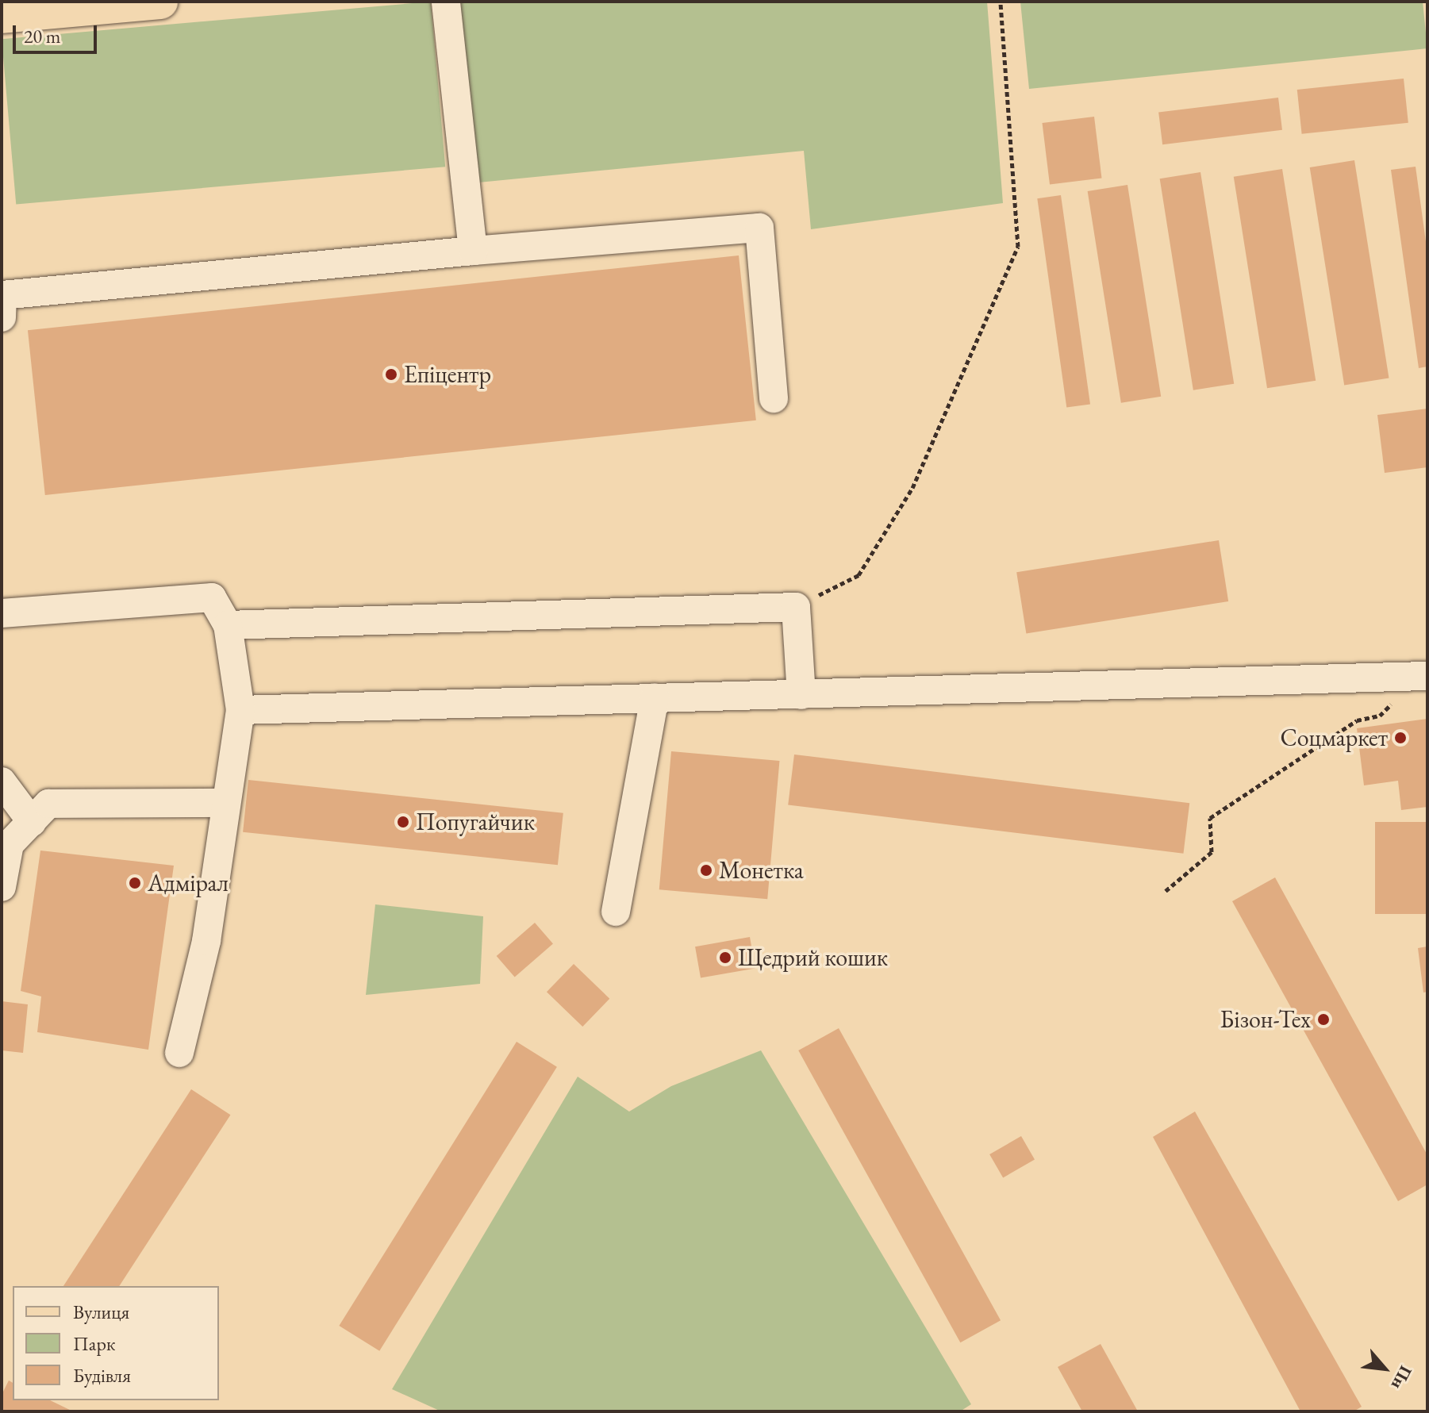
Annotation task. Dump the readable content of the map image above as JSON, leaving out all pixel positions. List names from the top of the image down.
{
  "places": [
    "Епіцентр",
    "Соцмаркет",
    "Попугайчик",
    "Монетка",
    "Адмірал",
    "Щедрий кошик",
    "Бізон-Тех"
  ],
  "legend": ["Вулиця", "Парк", "Будівля"],
  "scale_bar": "20 m",
  "north": "bottom right"
}
